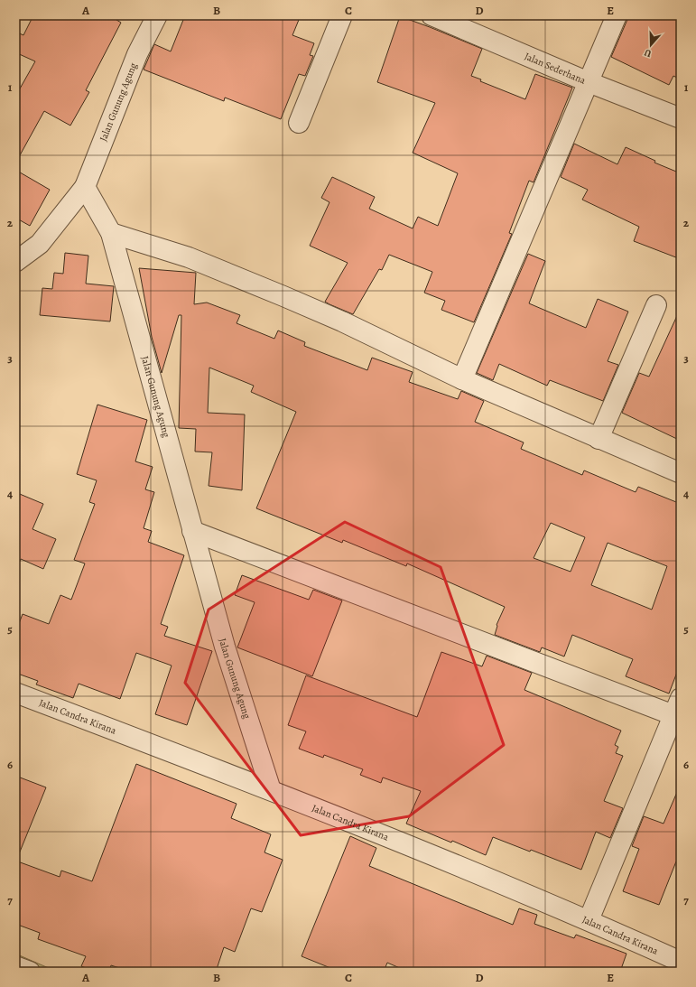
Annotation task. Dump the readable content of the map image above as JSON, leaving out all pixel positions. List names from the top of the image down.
{
  "streets": {
    "street": ["Jalan Sederhana", "Jalan Gunung Agung", "Jalan Candra Kirana"]
  },
  "crossings": [
    ["Jalan Gunung Agung", "Jalan Candra Kirana"]
  ],
  "north": "bottom",
  "grid": {
    "columns": [
      "A",
      "B",
      "C",
      "D",
      "E"
    ],
    "rows": [
      "1",
      "2",
      "3",
      "4",
      "5",
      "6",
      "7"
    ]
  }
}
